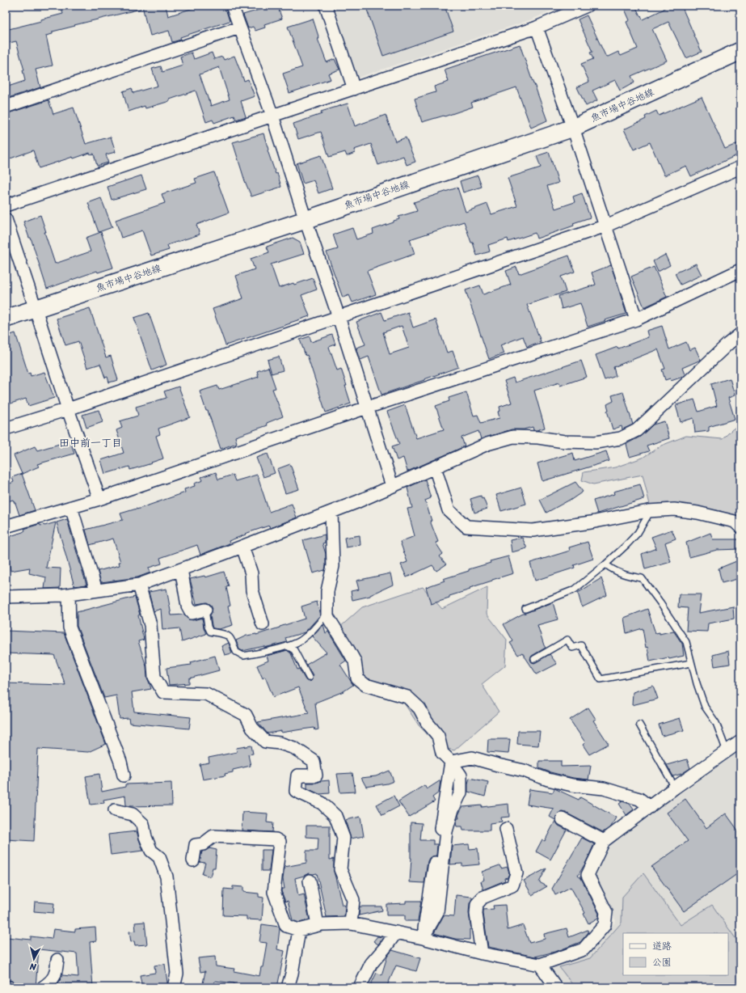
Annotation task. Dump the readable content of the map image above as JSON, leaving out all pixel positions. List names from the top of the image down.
{
  "streets": {
    "street": ["魚市場中谷地線"]
  },
  "districts": ["田中前一丁目"],
  "legend": ["道路", "公園"],
  "north": "bottom"
}
